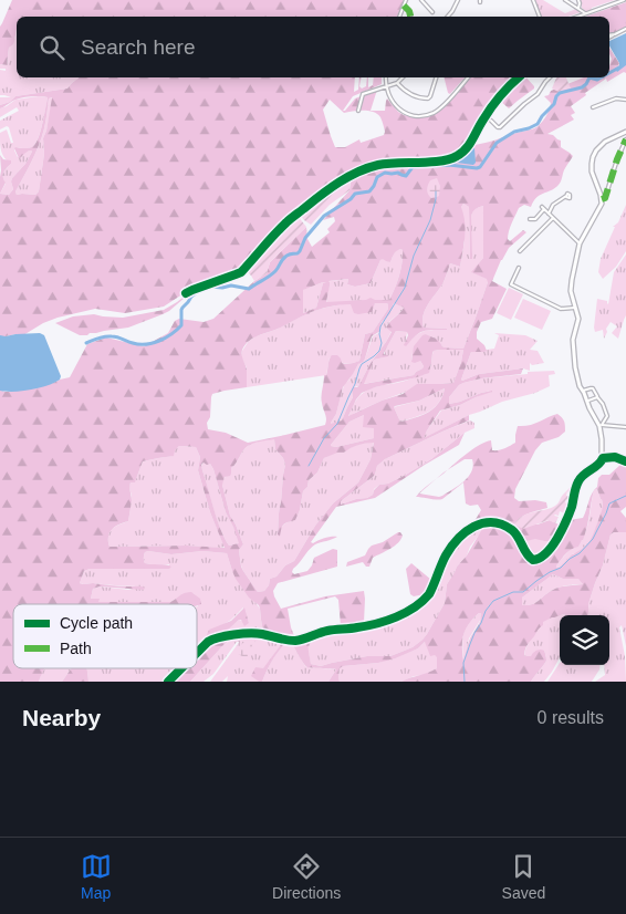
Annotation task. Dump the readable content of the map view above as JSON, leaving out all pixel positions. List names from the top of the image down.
{
  "legend": ["Cycle path", "Path"],
  "page": {
    "search": "Search here",
    "heading": ["Nearby", "0 results"],
    "nav": ["Map", "Directions", "Saved"]
  }
}
